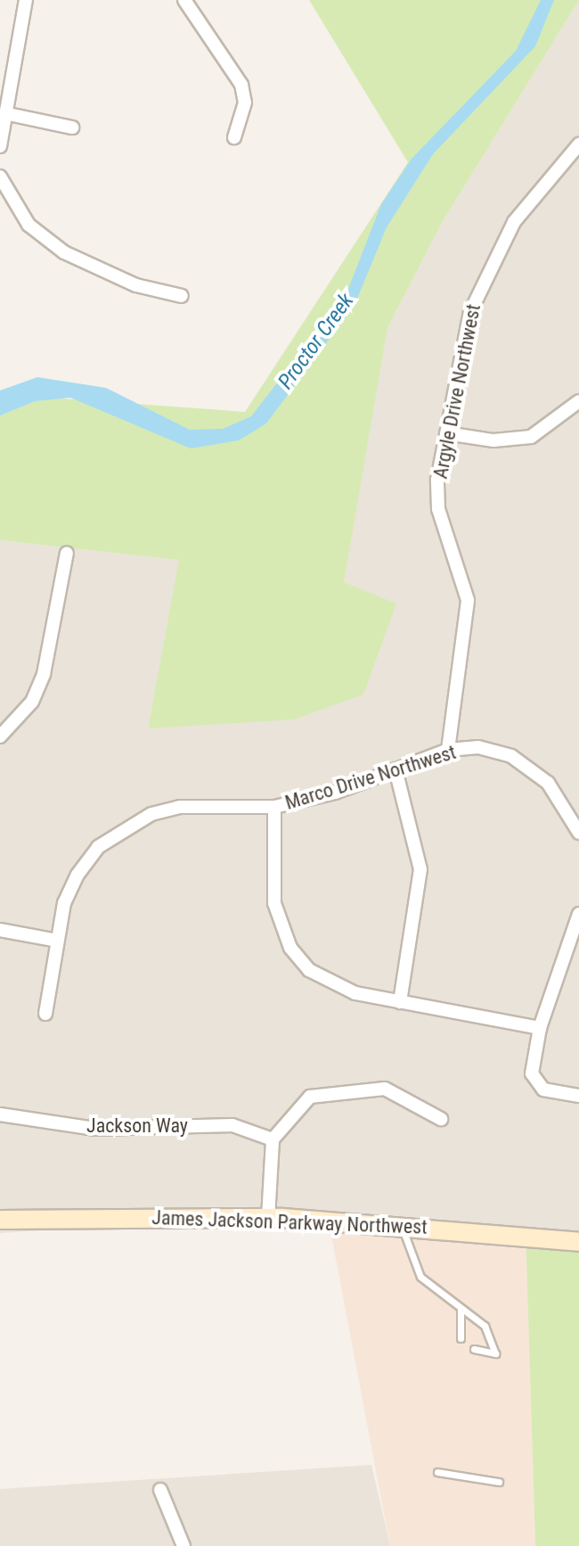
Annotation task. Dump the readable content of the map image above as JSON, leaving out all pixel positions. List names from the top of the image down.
{
  "streets": {
    "main road": ["James Jackson Parkway Northwest"],
    "street": ["Argyle Drive Northwest", "Marco Drive Northwest", "Jackson Way"]
  },
  "crossings": [
    ["Argyle Drive Northwest", "Marco Drive Northwest"]
  ],
  "water": ["Proctor Creek"]
}
